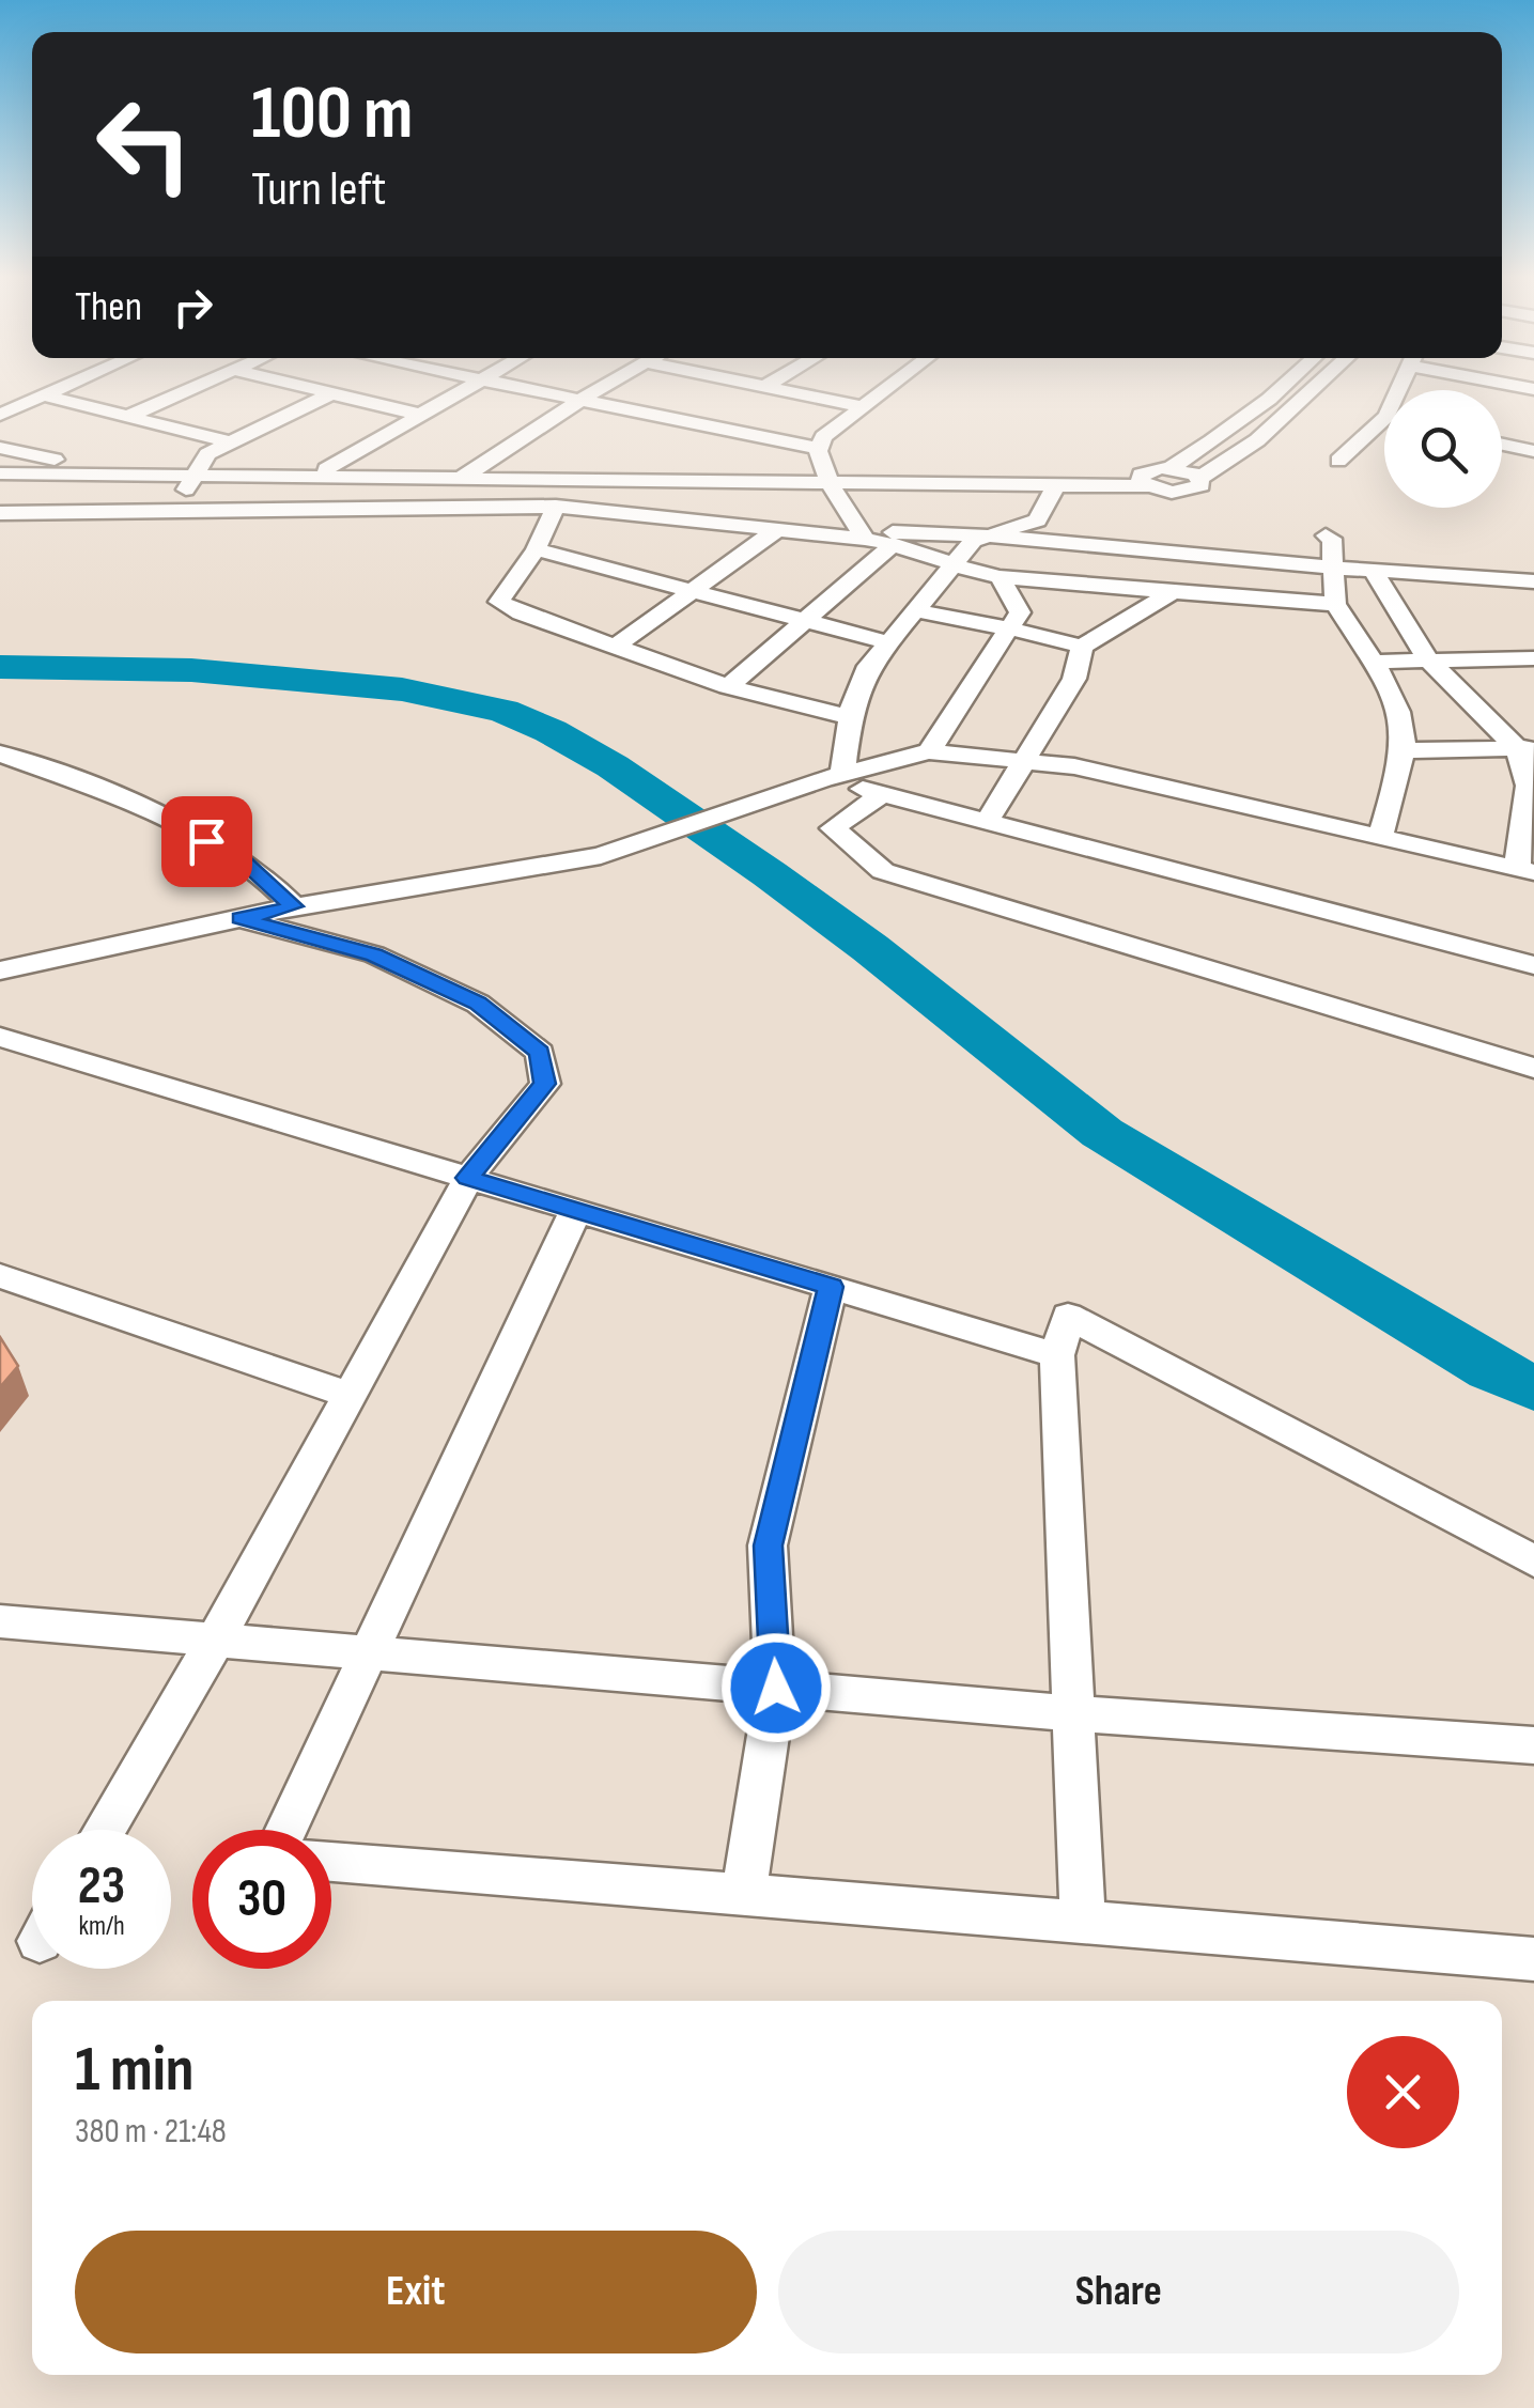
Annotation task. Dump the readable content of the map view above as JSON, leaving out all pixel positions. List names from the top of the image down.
{
  "page": {
    "turn": ["100 m", "Turn left"],
    "then": "Then",
    "speed": "23 km/h",
    "limit": "30",
    "heading": ["1 min", "380 m · 21:48"],
    "buttons": ["Exit", "Share"]
  }
}
